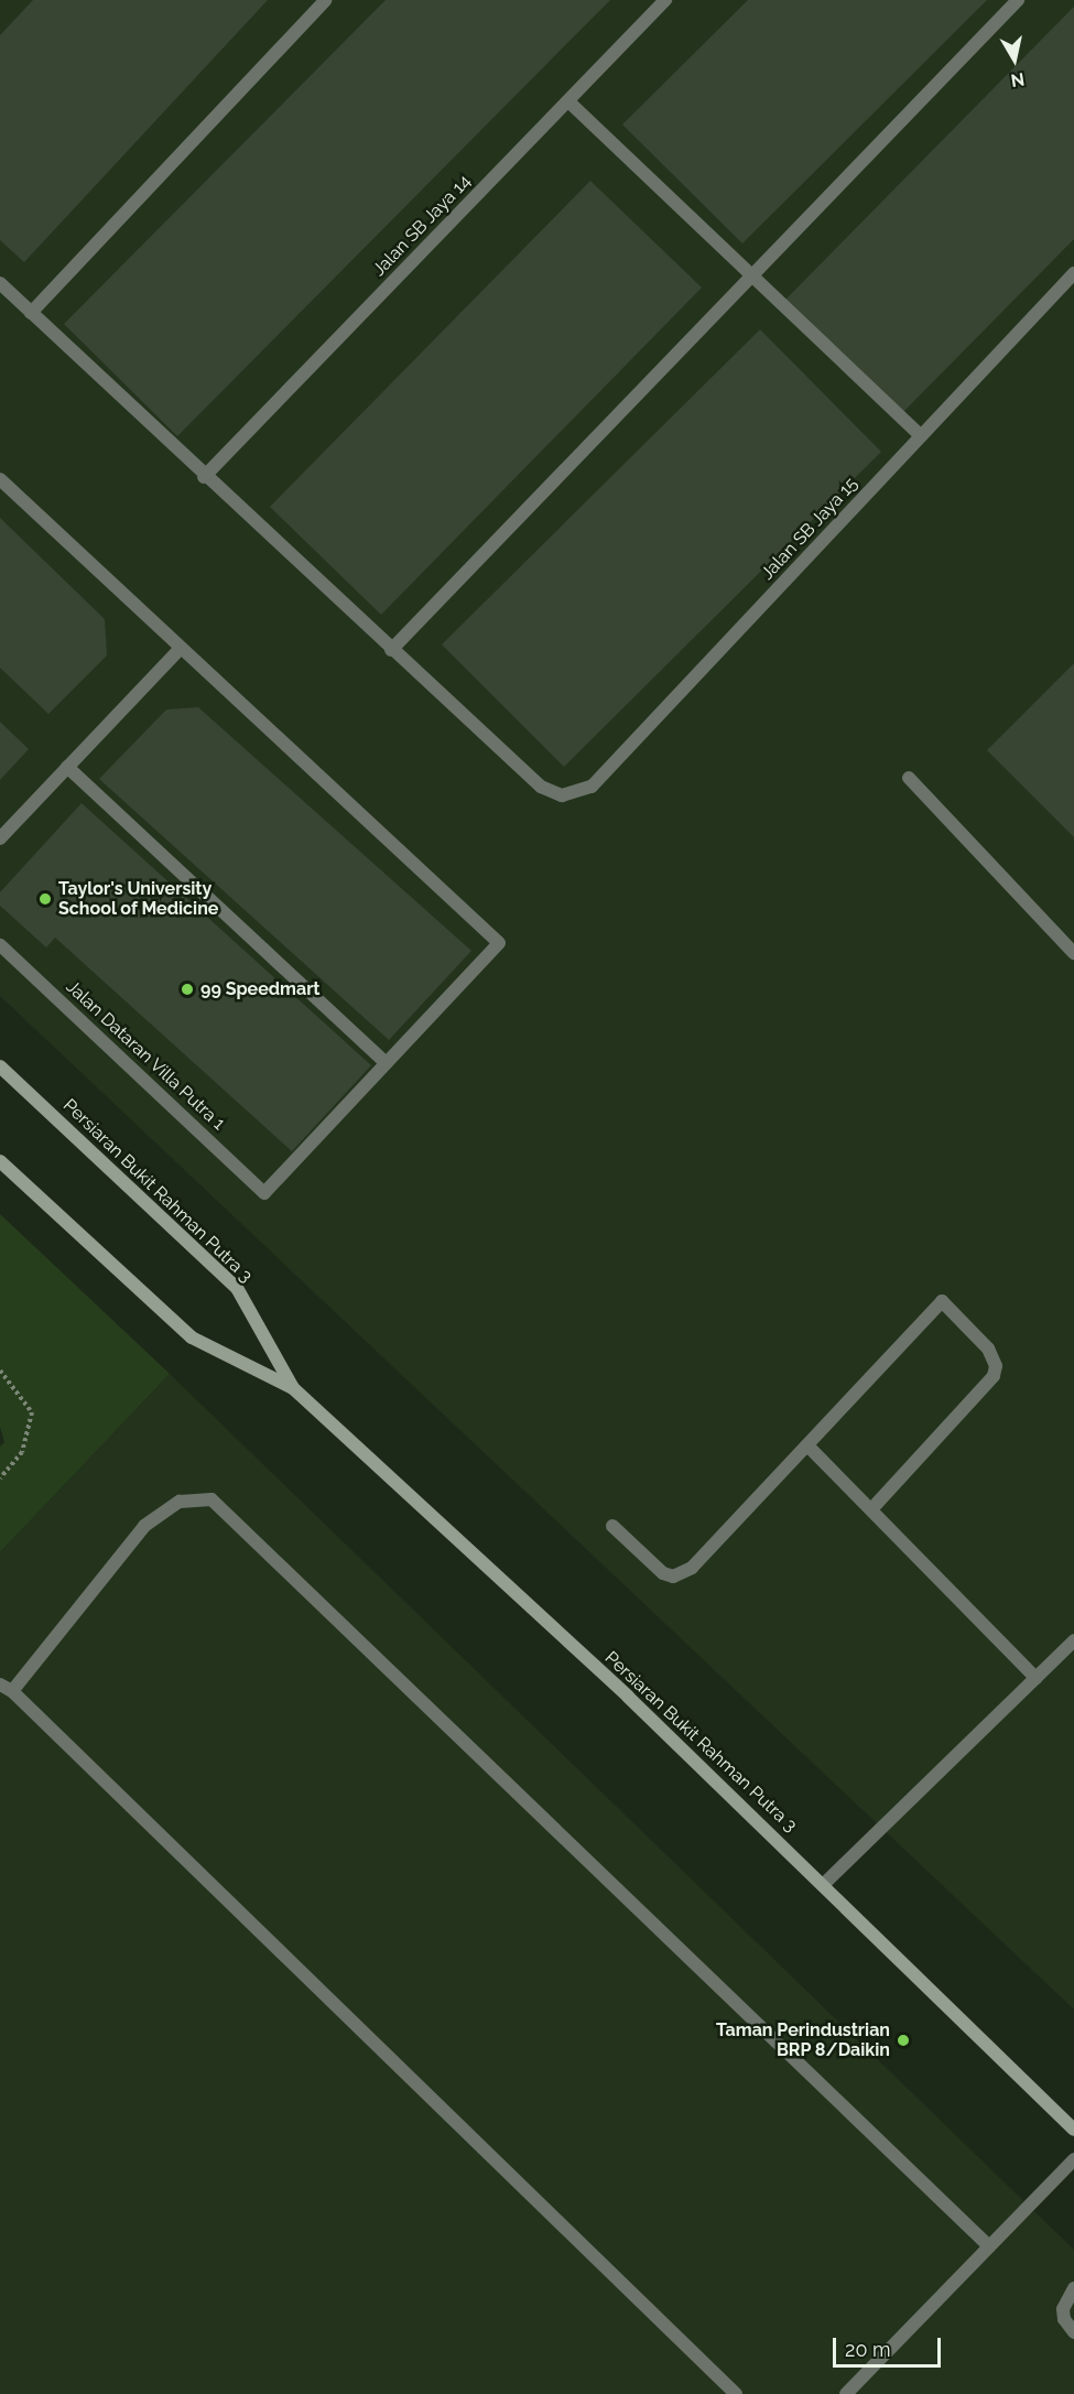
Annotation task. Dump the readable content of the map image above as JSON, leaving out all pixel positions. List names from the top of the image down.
{
  "streets": {
    "main road": ["Persiaran Bukit Rahman Putra 3"],
    "street": ["Jalan SB Jaya 14", "Jalan SB Jaya 15", "Jalan Dataran Villa Putra 1"]
  },
  "places": ["Taylor's University School of Medicine", "99 Speedmart", "Taman Perindustrian BRP 8/Daikin"],
  "scale_bar": "20 m",
  "north": "bottom"
}
